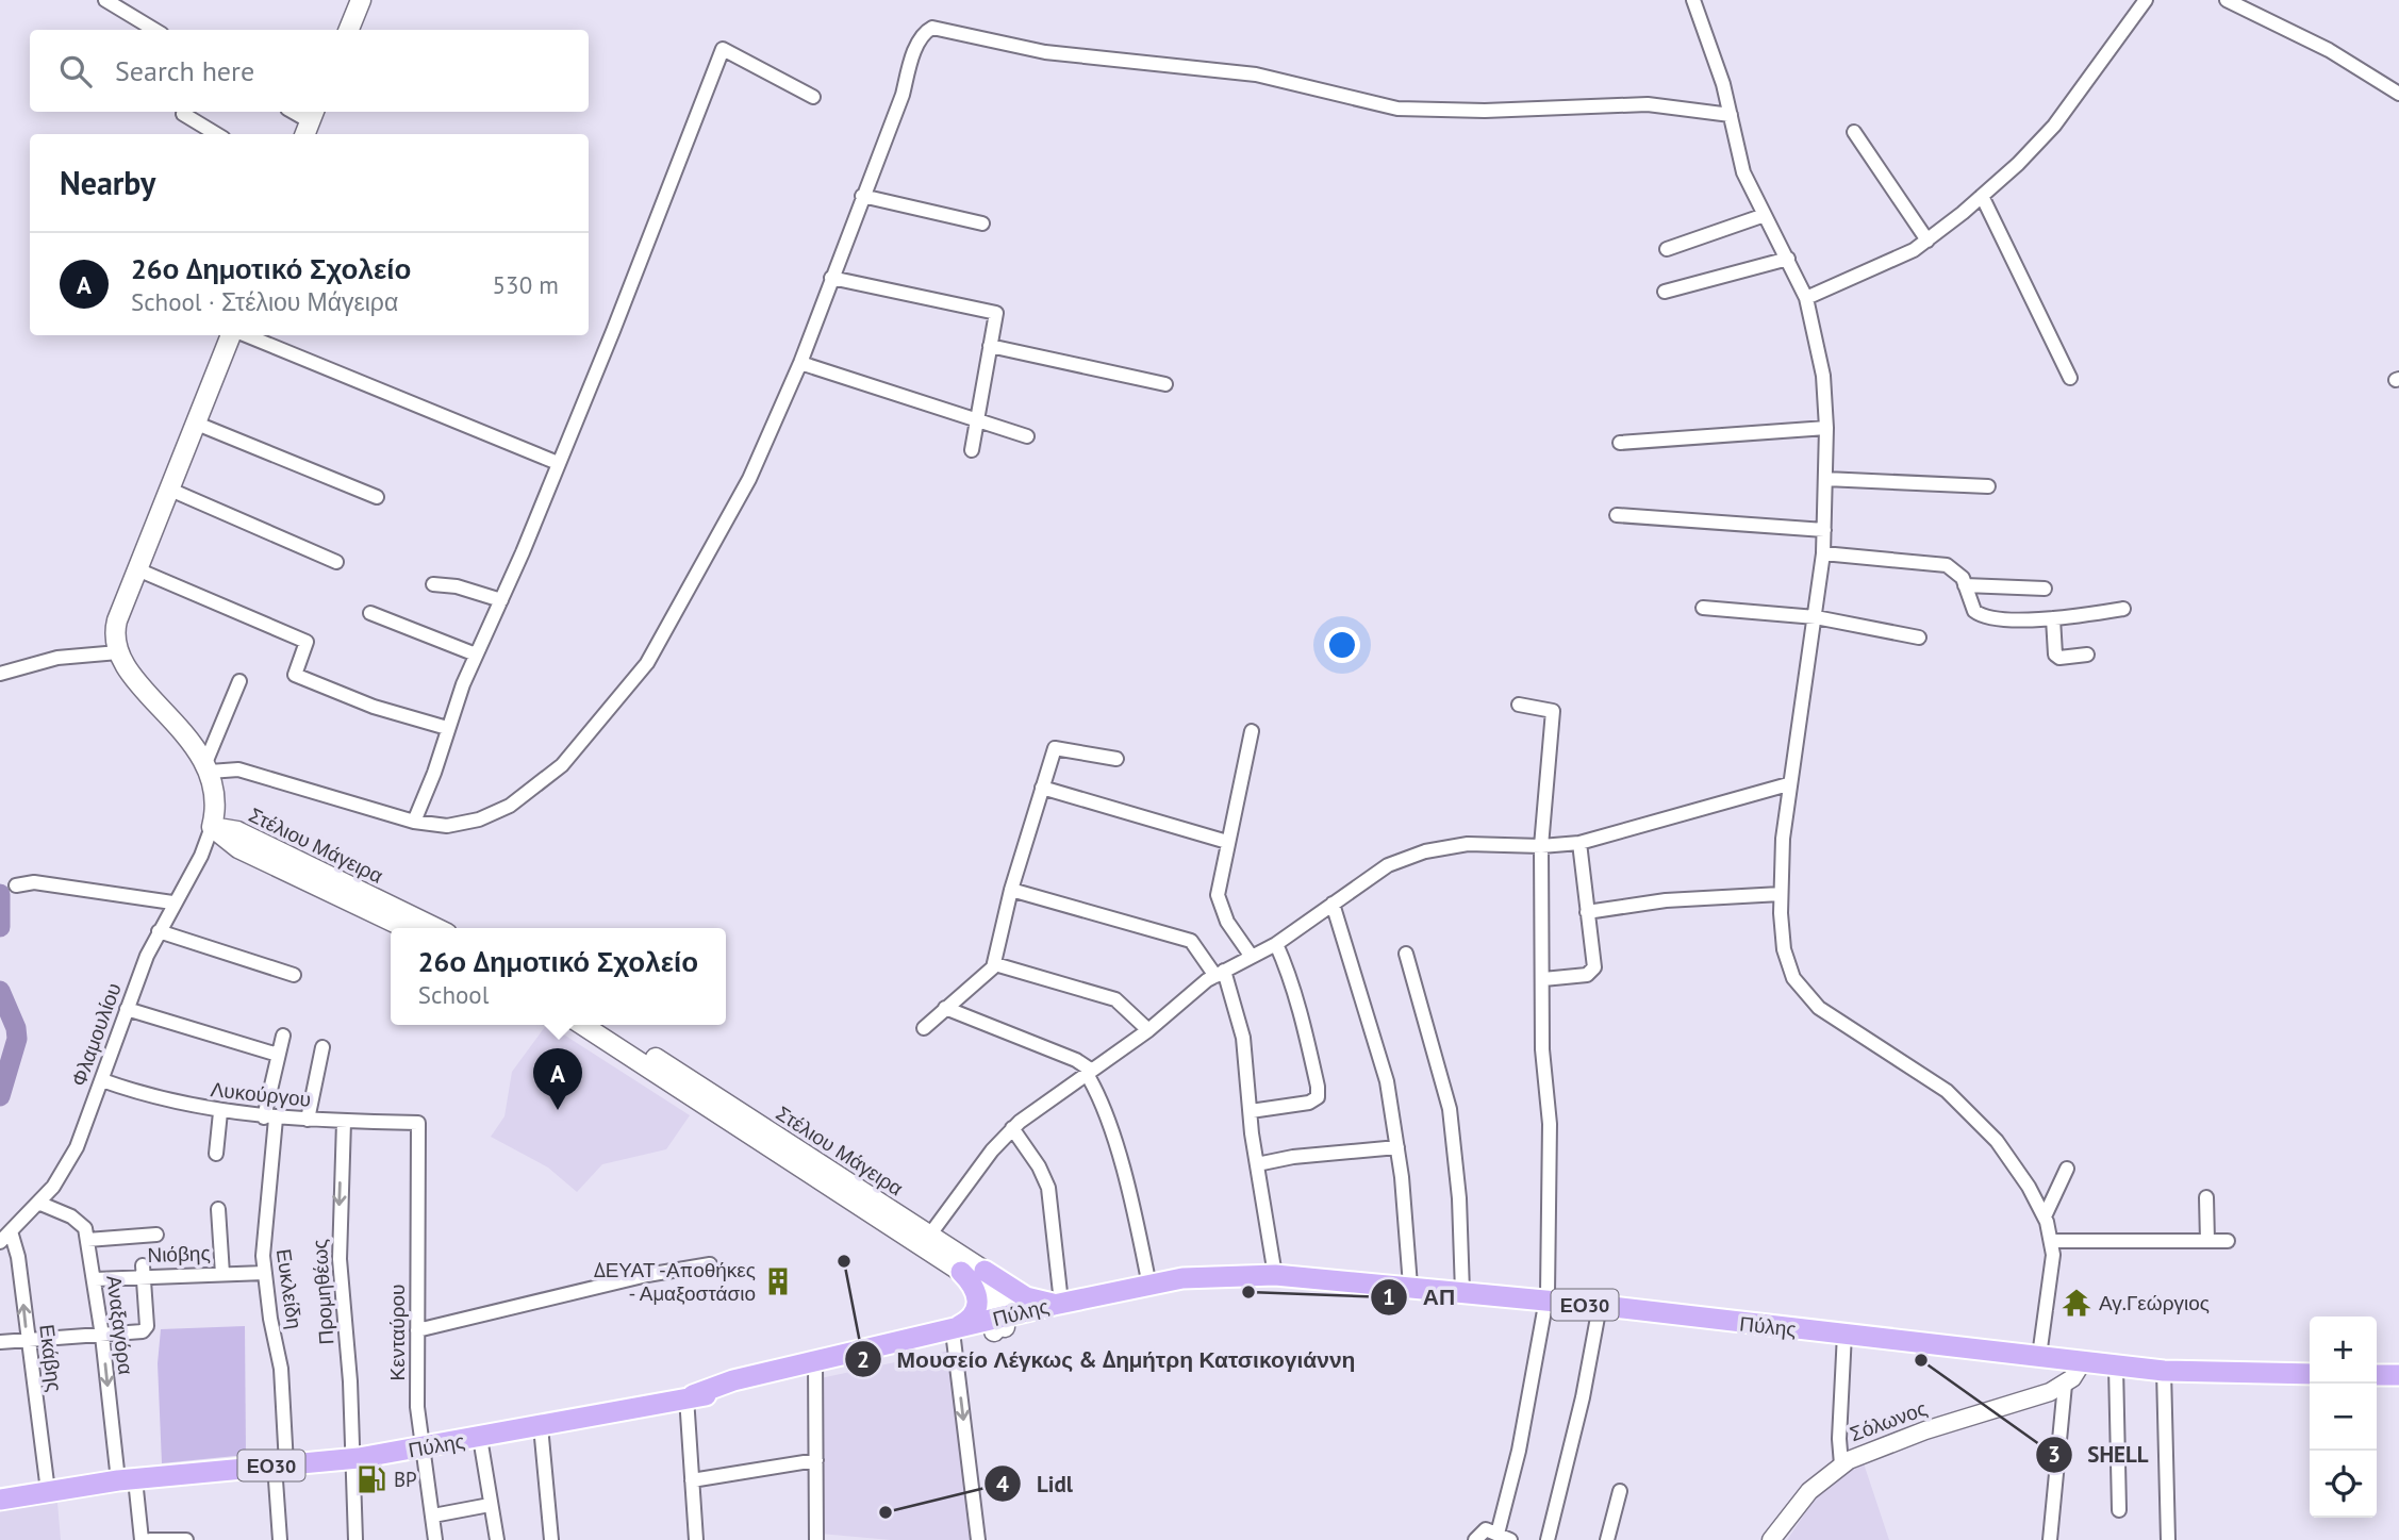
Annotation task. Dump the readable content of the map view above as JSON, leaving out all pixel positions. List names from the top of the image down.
{
  "streets": {
    "main road": ["Στέλιου Μάγειρα", "ΕΟ30", "Πύλης"],
    "street": [
      "Φλαμουλίου",
      "Λυκούργου",
      "Νιόβης",
      "Ευκλείδη",
      "Προμηθέως",
      "Αναξαγόρα",
      "Κενταύρου",
      "Εκάβης",
      "Σόλωνος"
    ]
  },
  "crossings": [
    ["Στέλιου Μάγειρα", "Φλαμουλίου"],
    ["Στέλιου Μάγειρα", "Πύλης"],
    ["Φλαμουλίου", "Λυκούργου"],
    ["Φλαμουλίου", "Εκάβης"],
    ["Λυκούργου", "Ευκλείδη"],
    ["Λυκούργου", "Προμηθέως"],
    ["Λυκούργου", "Κενταύρου"],
    ["Νιόβης", "Ευκλείδη"],
    ["Νιόβης", "Αναξαγόρα"],
    ["Ευκλείδη", "Πύλης"],
    ["Προμηθέως", "Πύλης"],
    ["Πύλης", "Αναξαγόρα"],
    ["Πύλης", "Κενταύρου"],
    ["Πύλης", "Εκάβης"]
  ],
  "one_way": ["Προμηθέως", "Αναξαγόρα", "Εκάβης"],
  "places": {
    "other": [
      "Μουσείο Λέγκως & Δημήτρη Κατσικογιάννη",
      "ΑΠ",
      "SHELL",
      "Lidl"
    ],
    "building": ["ΔΕΥΑΤ -Αποθήκες - Αμαξοστάσιο"],
    "temple": ["Αγ.Γεώργιος"],
    "fuel station": ["BP"]
  },
  "page": {
    "search": "Search here",
    "heading": "Nearby",
    "list": [
      {
        "mark": "A",
        "name": "26ο Δημοτικό Σχολείο",
        "note": "School · Στέλιου Μάγειρα",
        "value": "530 m"
      }
    ],
    "popup": ["26ο Δημοτικό Σχολείο", "School"],
    "pins": "A",
    "map_buttons": ["+", "−"]
  }
}
